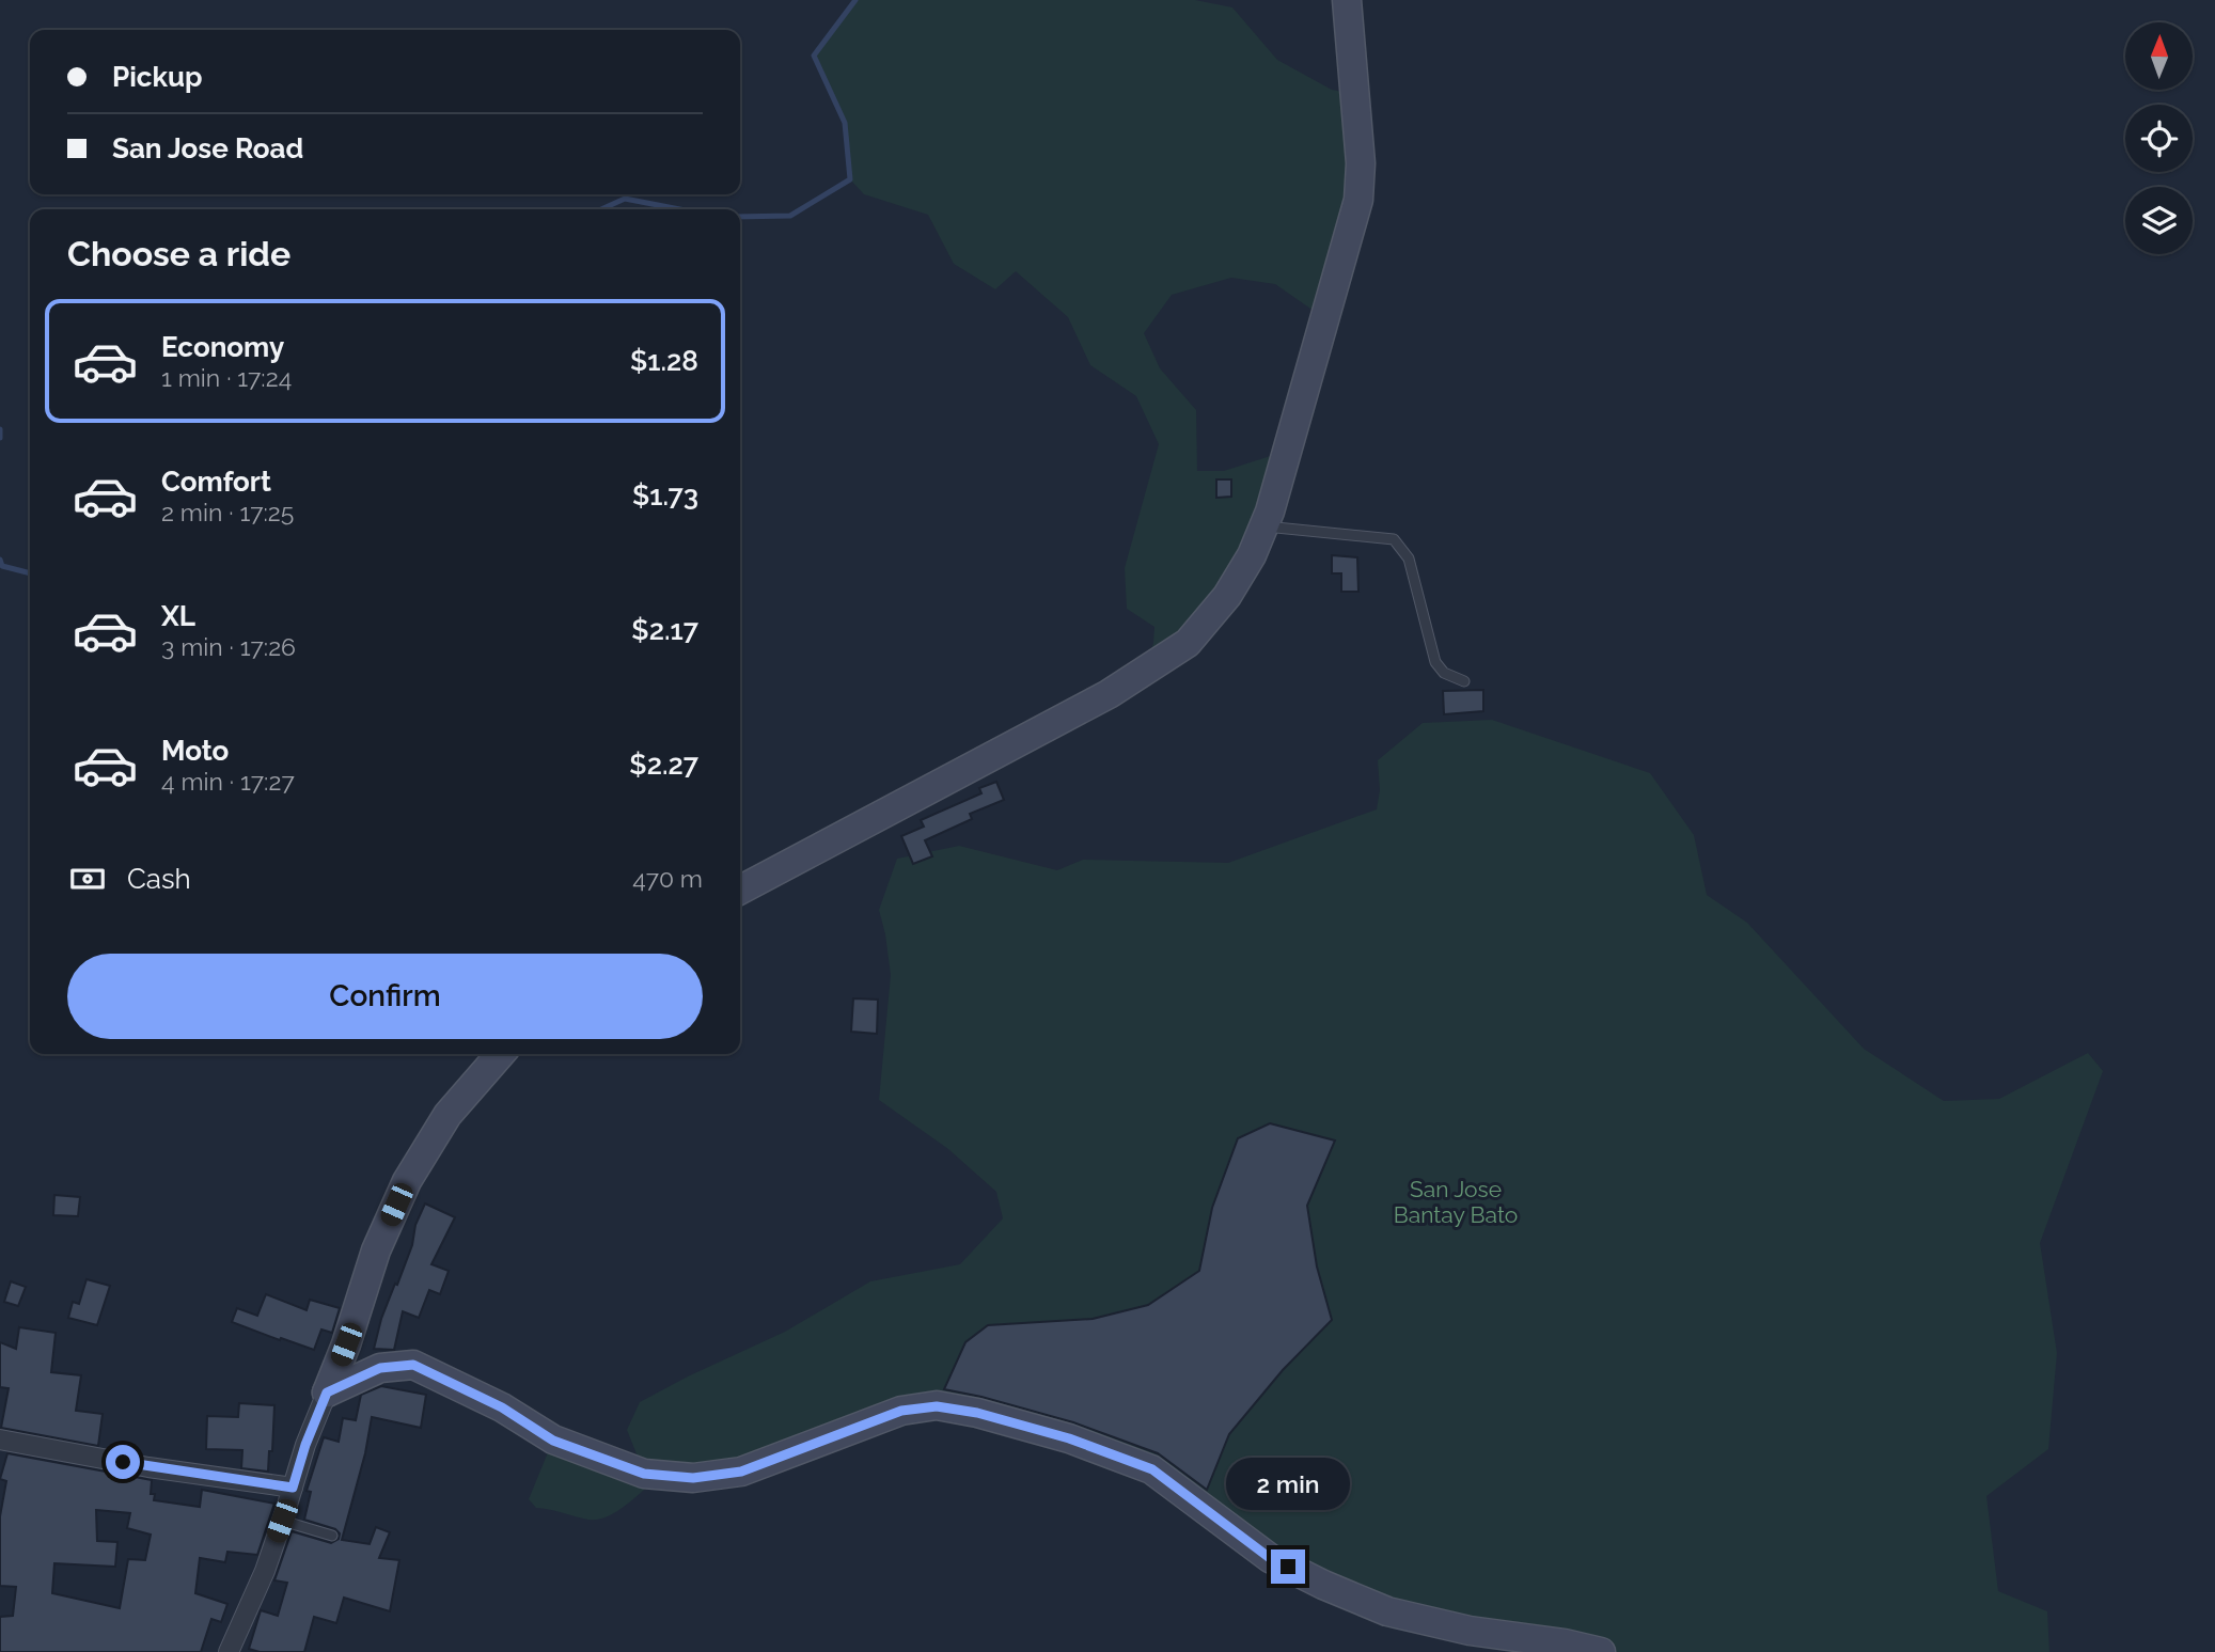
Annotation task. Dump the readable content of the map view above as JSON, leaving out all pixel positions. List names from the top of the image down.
{
  "parks": ["San Jose Bantay Bato"],
  "north": "top",
  "page": {
    "banner": ["Pickup", "San Jose Road"],
    "heading": "Choose a ride",
    "list": [
      {
        "name": "Economy",
        "note": "1 min · 17:24",
        "value": "$1.28"
      },
      {
        "name": "Comfort",
        "note": "2 min · 17:25",
        "value": "$1.73"
      },
      {
        "name": "XL",
        "note": "3 min · 17:26",
        "value": "$2.17"
      },
      {
        "name": "Moto",
        "note": "4 min · 17:27",
        "value": "$2.27"
      }
    ],
    "pay": ["Cash", "470 m"],
    "buttons": "Confirm",
    "bubble": "2 min"
  }
}
